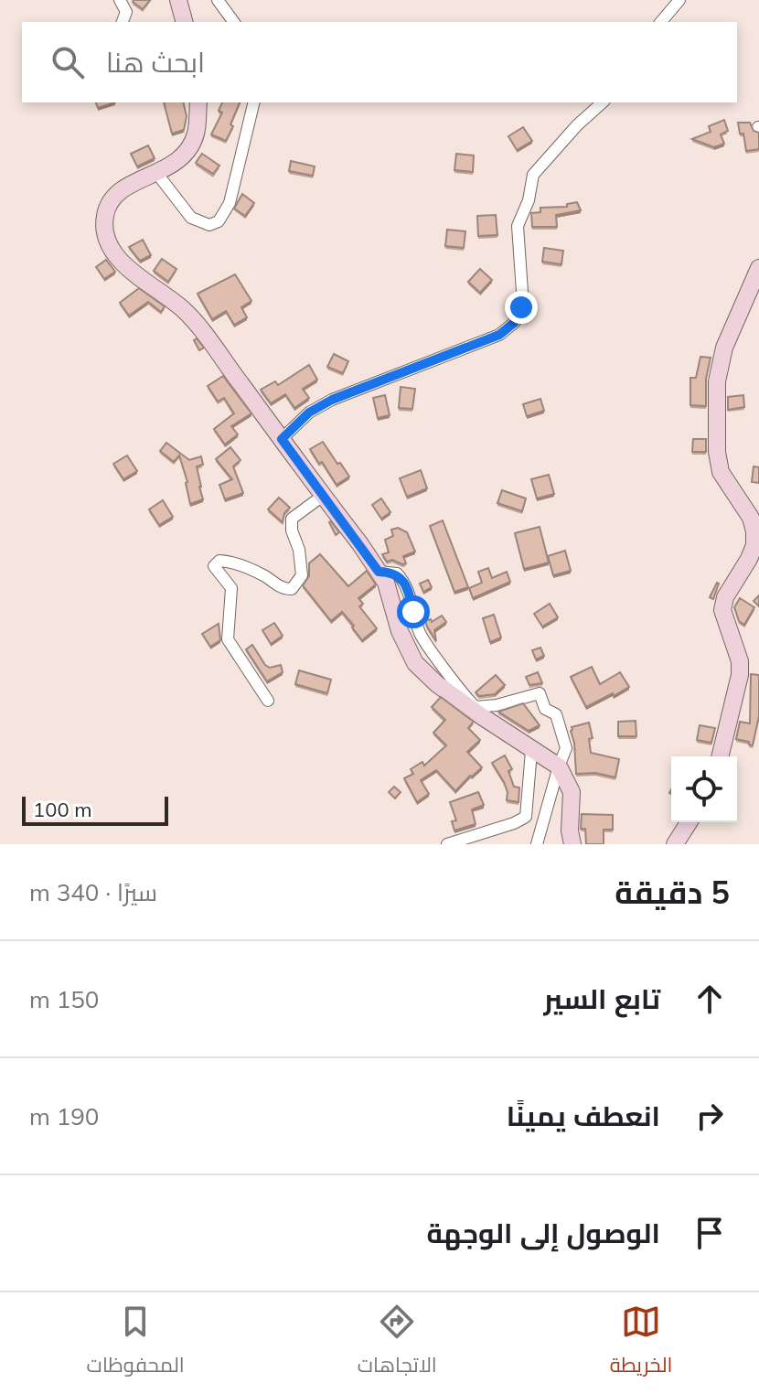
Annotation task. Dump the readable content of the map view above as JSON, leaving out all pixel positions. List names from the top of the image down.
{
  "scale_bar": "100 m",
  "page": {
    "search": "ابحث هنا",
    "scale": "100 m",
    "heading": ["5 دقيقة", "سيرًا · 340 m"],
    "list": [
      ["تابع السير", "150 m"],
      ["انعطف يمينًا", "190 m"],
      "الوصول إلى الوجهة"
    ],
    "nav": ["الخريطة", "الاتجاهات", "المحفوظات"]
  }
}
